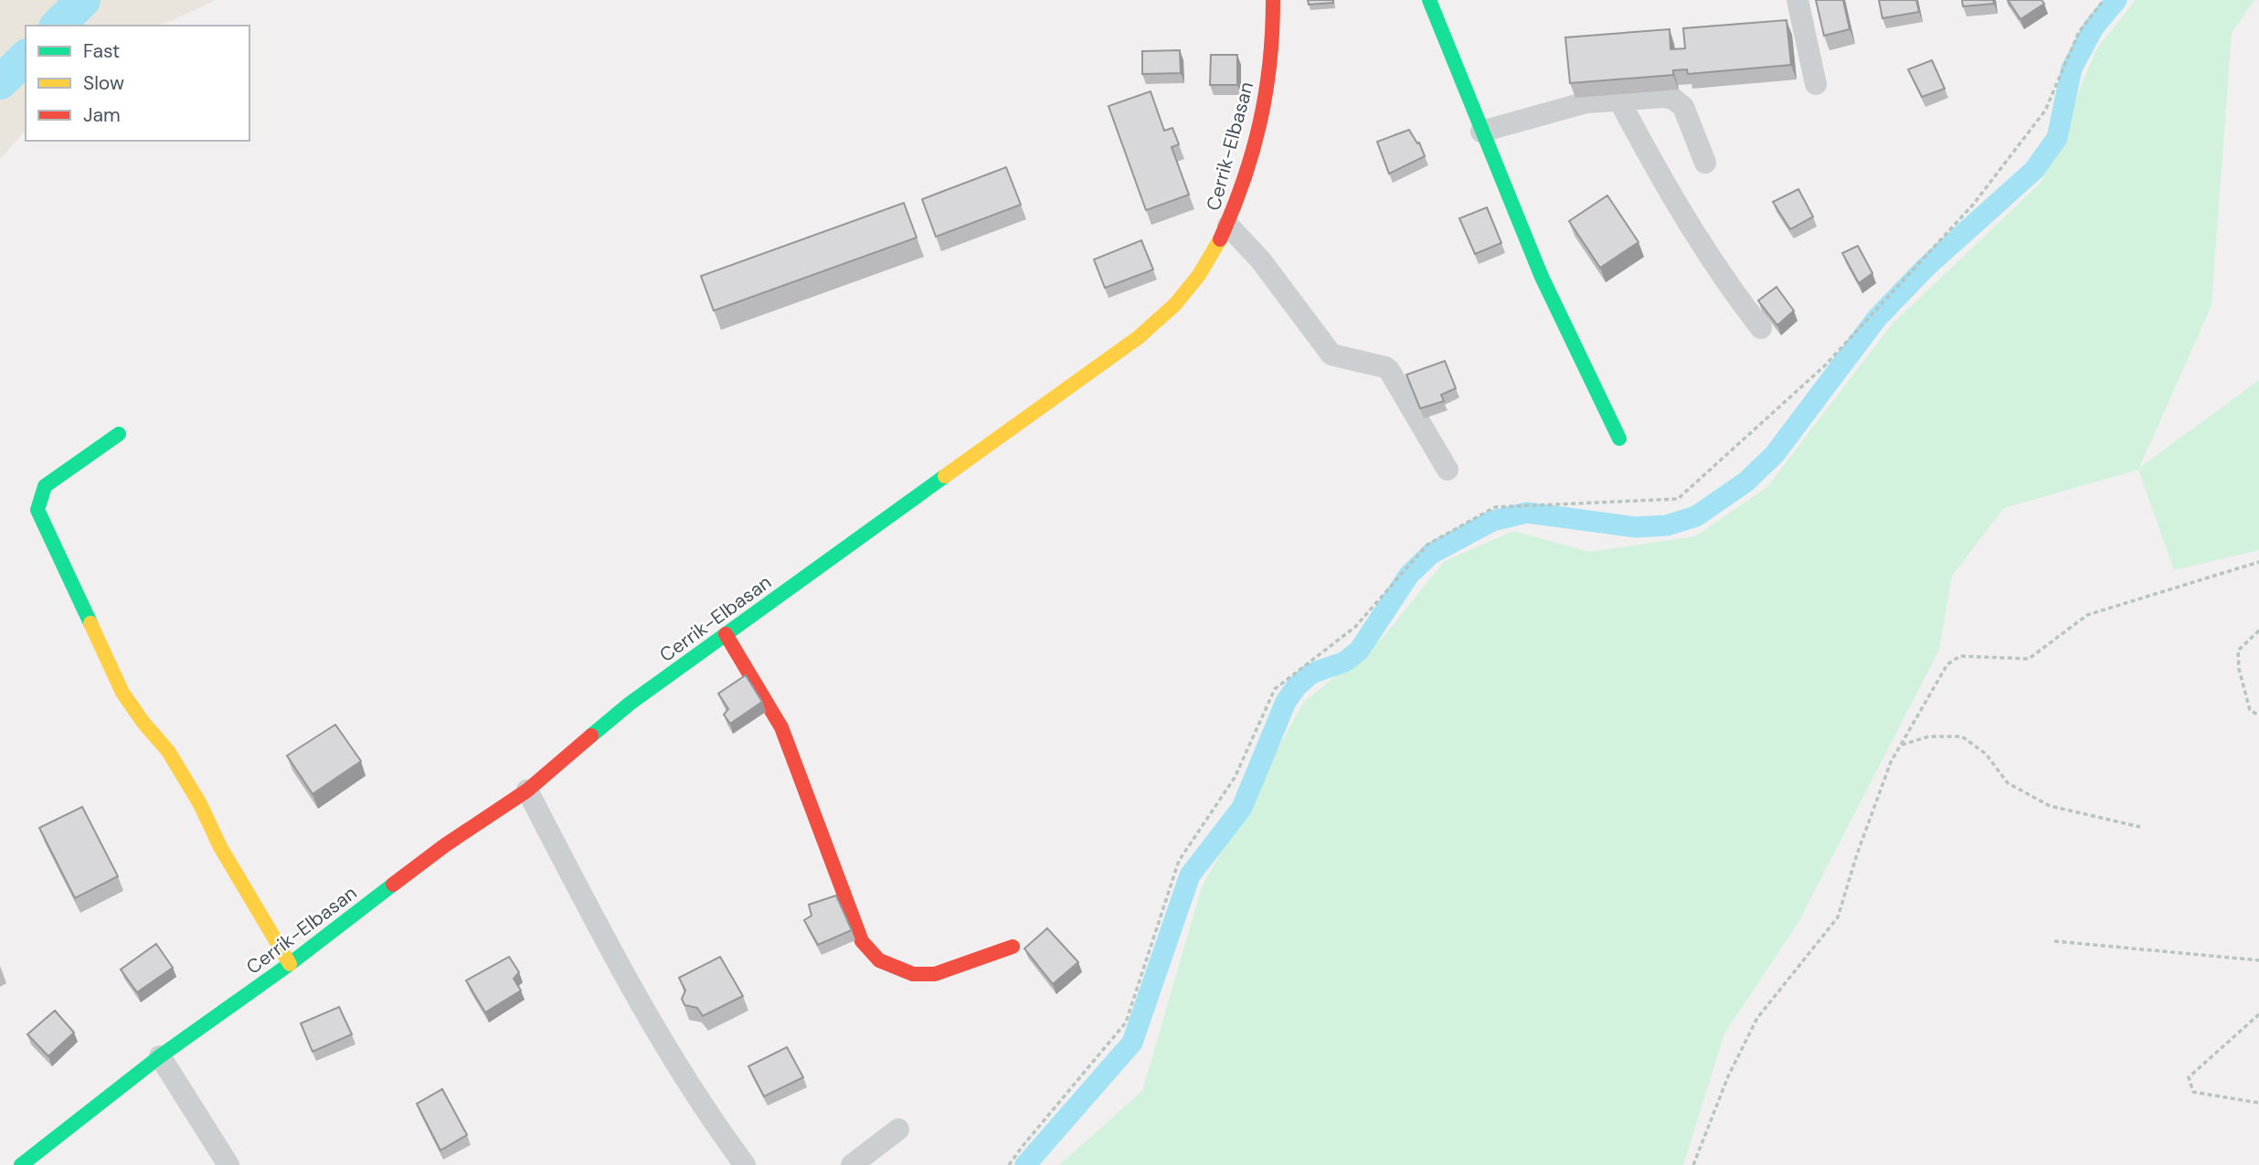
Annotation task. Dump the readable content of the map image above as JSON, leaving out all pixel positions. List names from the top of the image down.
{
  "streets": {
    "main road": ["Cerrik-Elbasan"]
  },
  "legend": ["Fast", "Slow", "Jam"]
}
